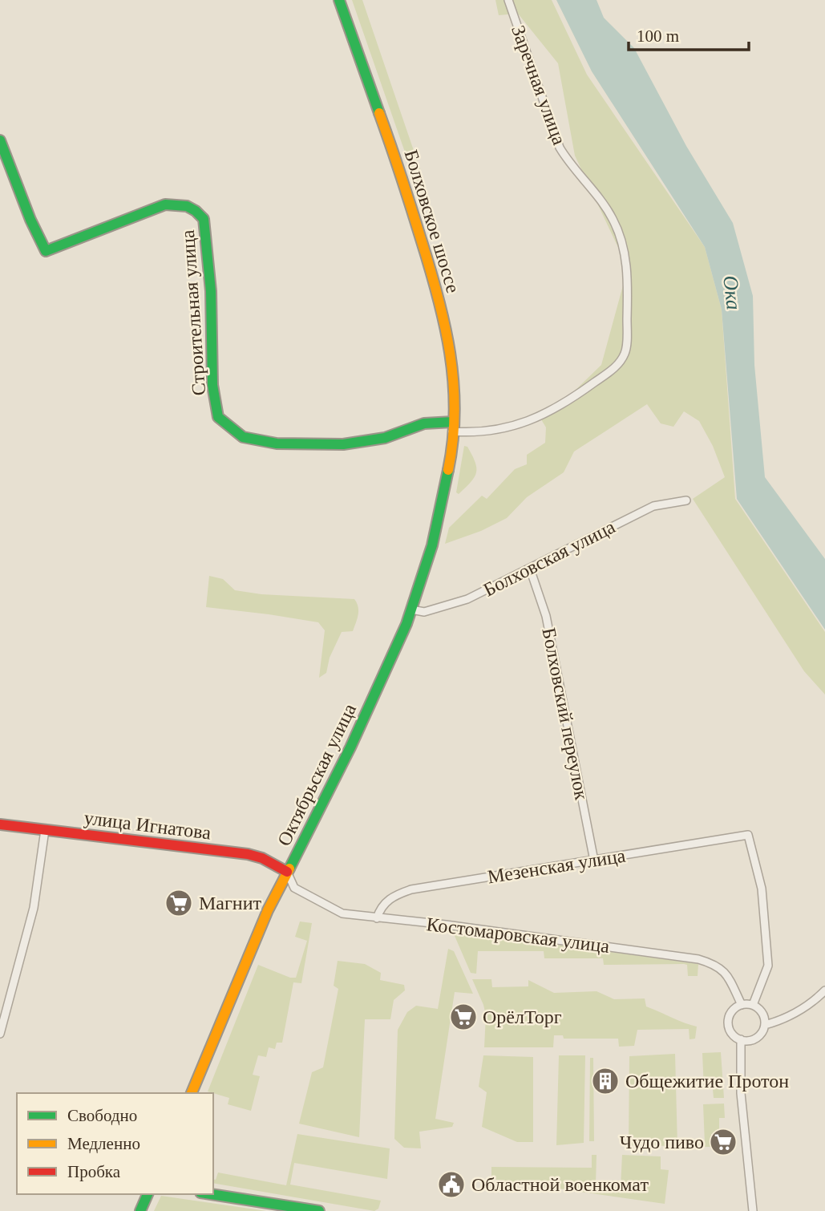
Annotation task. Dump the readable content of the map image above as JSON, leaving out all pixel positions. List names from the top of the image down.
{
  "streets": {
    "main road": [
      "Болховское шоссе",
      "Строительная улица",
      "Октябрьская улица",
      "улица Игнатова"
    ],
    "street": [
      "Заречная улица",
      "Болховская улица",
      "Болховский переулок",
      "Мезенская улица",
      "Костомаровская улица"
    ]
  },
  "crossings": [
    ["Заречная улица", "Болховское шоссе"],
    ["Заречная улица", "Строительная улица"],
    ["Болховское шоссе", "Строительная улица"],
    ["Болховское шоссе", "Октябрьская улица"],
    ["Болховская улица", "Болховский переулок"],
    ["Болховская улица", "Октябрьская улица"],
    ["Болховский переулок", "Мезенская улица"],
    ["Октябрьская улица", "улица Игнатова"],
    ["Октябрьская улица", "Костомаровская улица"],
    ["улица Игнатова", "Костомаровская улица"],
    ["Мезенская улица", "Костомаровская улица"]
  ],
  "water": ["Ока"],
  "places": {
    "supermarket": ["Магнит", "ОрёлТорг", "Чудо пиво"],
    "building": ["Общежитие Протон"],
    "public building": ["Областной военкомат"]
  },
  "legend": ["Свободно", "Медленно", "Пробка"],
  "scale_bar": "100 m"
}
